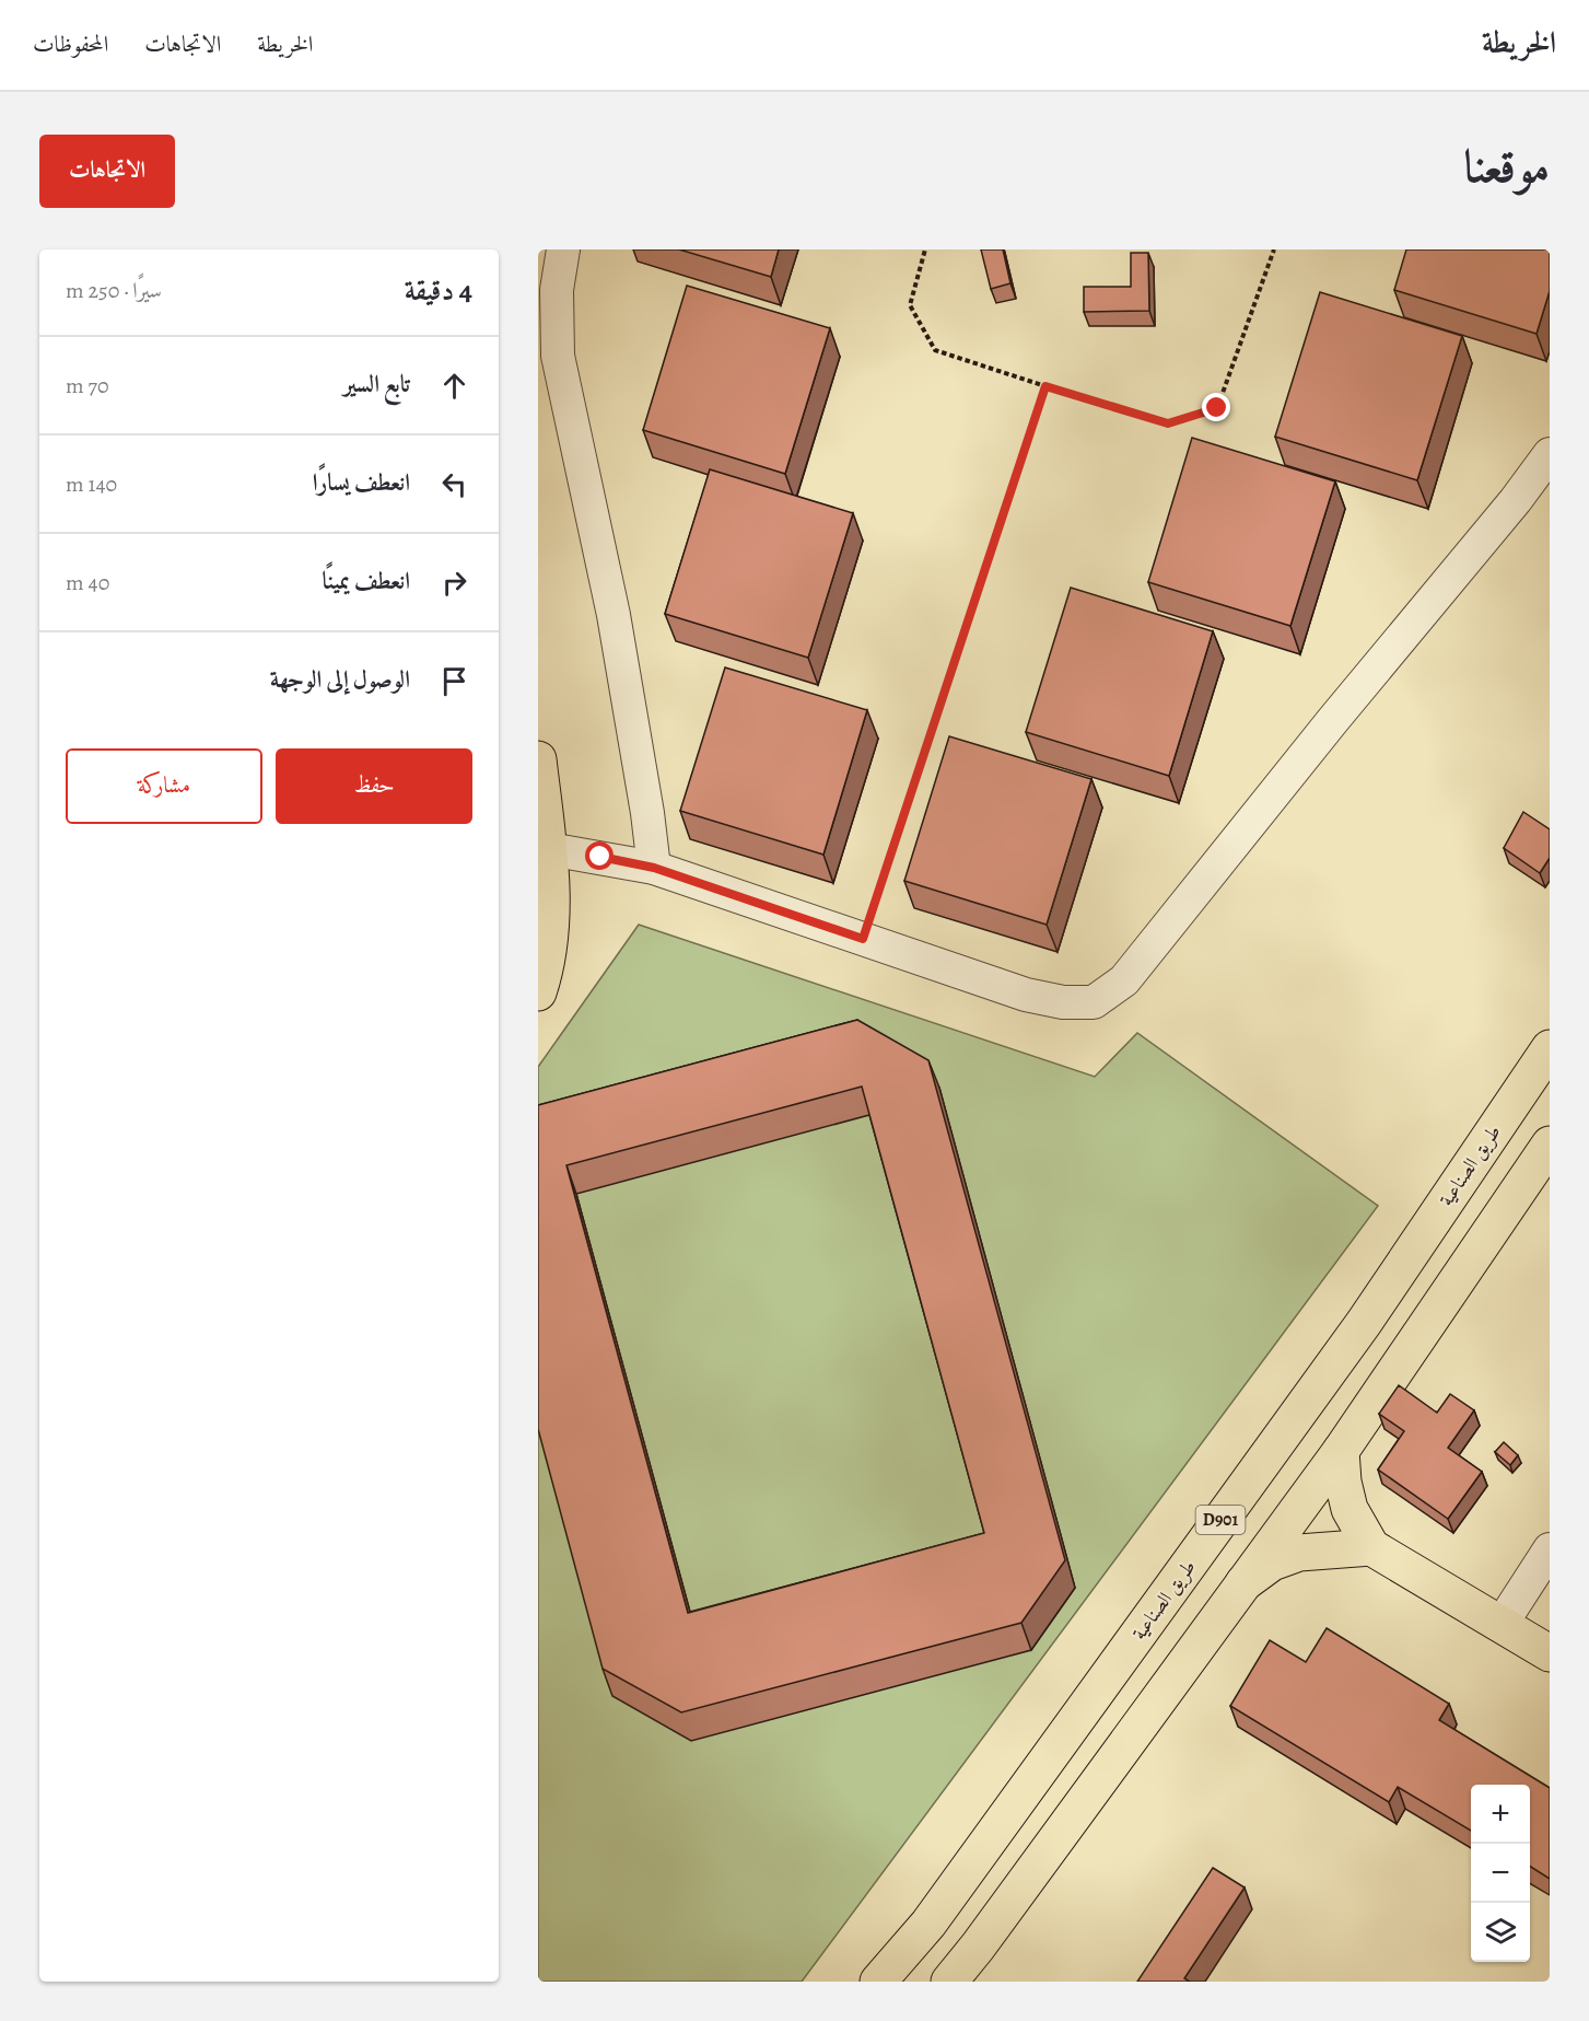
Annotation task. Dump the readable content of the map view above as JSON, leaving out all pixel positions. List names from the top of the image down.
{
  "streets": {
    "main road": ["طريق الصناعية", "D901"]
  },
  "page": {
    "header": "الخريطة",
    "nav": ["الخريطة", "الاتجاهات", "المحفوظات"],
    "title": "موقعنا",
    "buttons": [
      "الاتجاهات",
      ["حفظ", "مشاركة"]
    ],
    "heading": ["4 دقيقة", "سيرًا · 250 m"],
    "list": [
      ["تابع السير", "70 m"],
      ["انعطف يسارًا", "140 m"],
      ["انعطف يمينًا", "40 m"],
      "الوصول إلى الوجهة"
    ],
    "map_buttons": ["+", "−"]
  }
}
